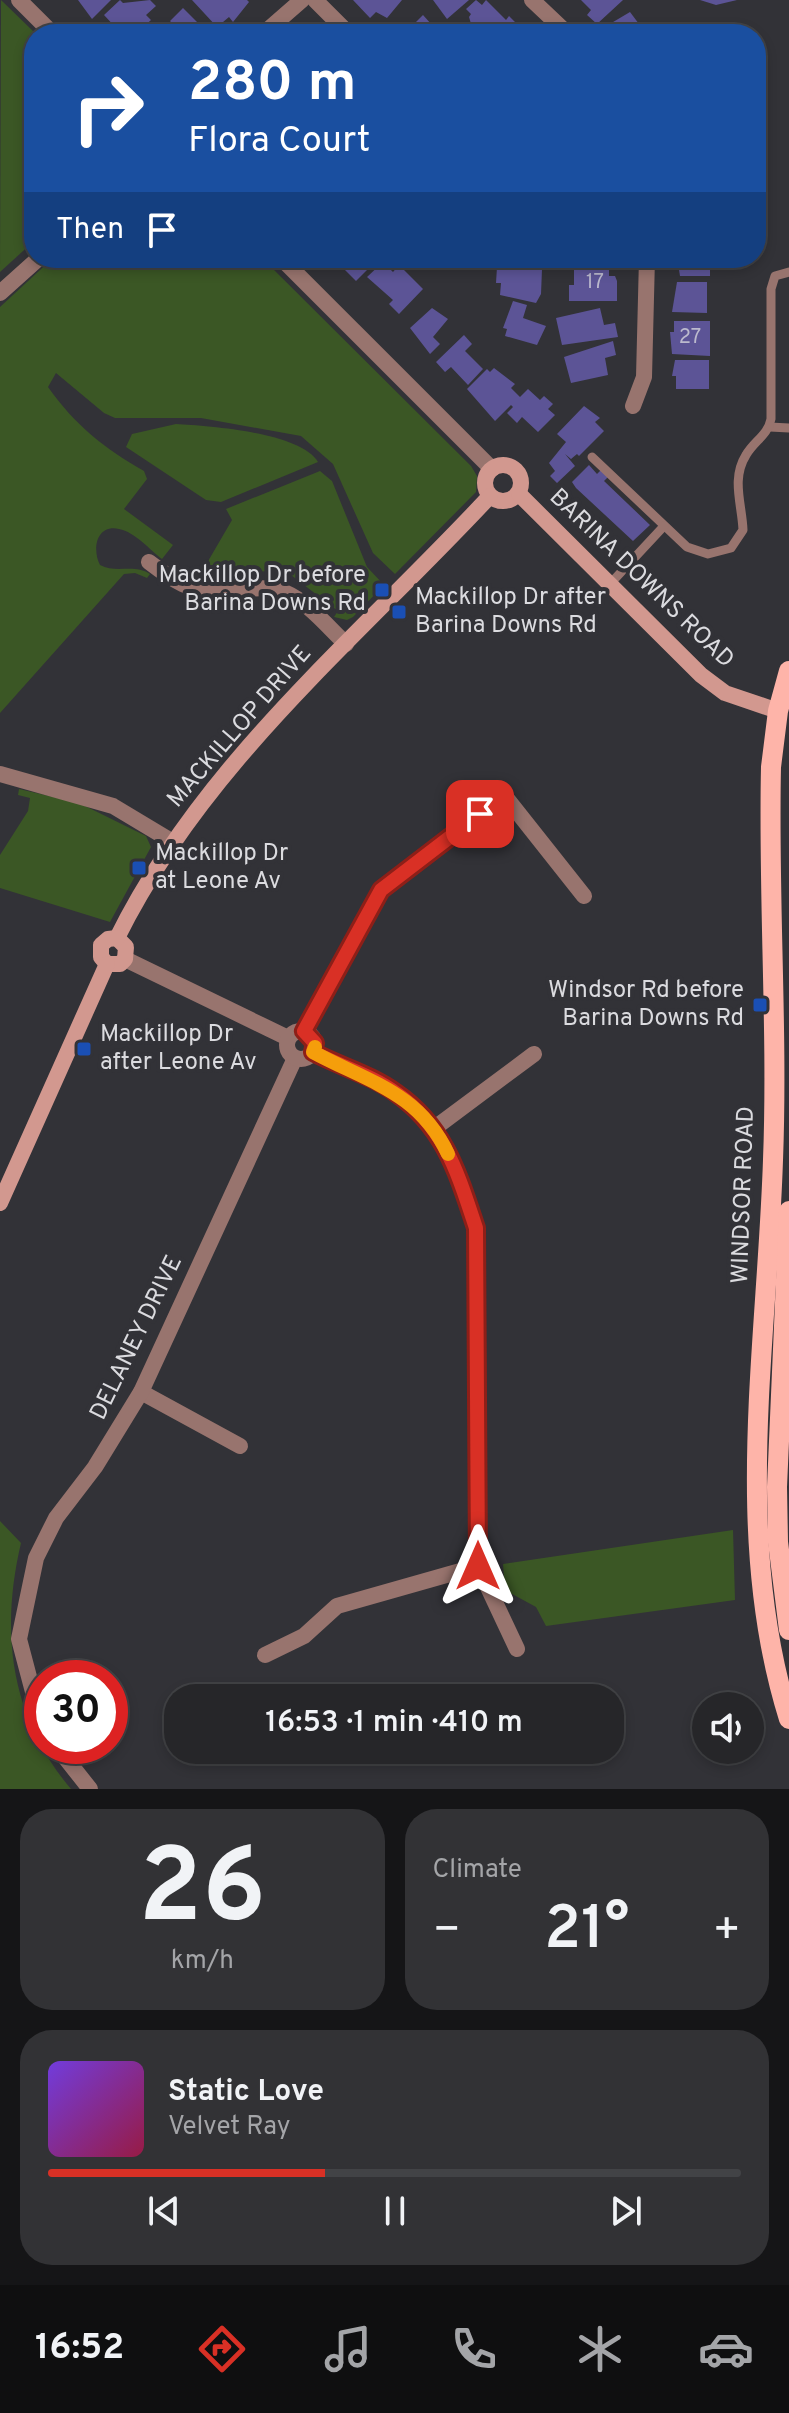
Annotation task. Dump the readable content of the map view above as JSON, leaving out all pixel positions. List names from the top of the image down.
{
  "streets": {
    "main road": ["BARINA DOWNS ROAD", "MACKILLOP DRIVE", "WINDSOR ROAD"],
    "street": ["DELANEY DRIVE"]
  },
  "crossings": [
    ["BARINA DOWNS ROAD", "MACKILLOP DRIVE"],
    ["BARINA DOWNS ROAD", "WINDSOR ROAD"]
  ],
  "places": {
    "transit": [
      "Mackillop Dr before Barina Downs Rd",
      "Mackillop Dr after Barina Downs Rd",
      "Mackillop Dr at Leone Av",
      "Windsor Rd before Barina Downs Rd",
      "Mackillop Dr after Leone Av"
    ]
  },
  "house_numbers": ["17", "27"],
  "page": {
    "turn": ["280 m", "Flora Court"],
    "then": "Then",
    "limit": "30",
    "trip": "16:53 · 1 min · 410 m",
    "tile": [
      ["26", "km/h"],
      "Climate"
    ],
    "heat": ["−", "21°", "+"],
    "song": ["Static Love", "Velvet Ray"],
    "tabs": "16:52"
  }
}
